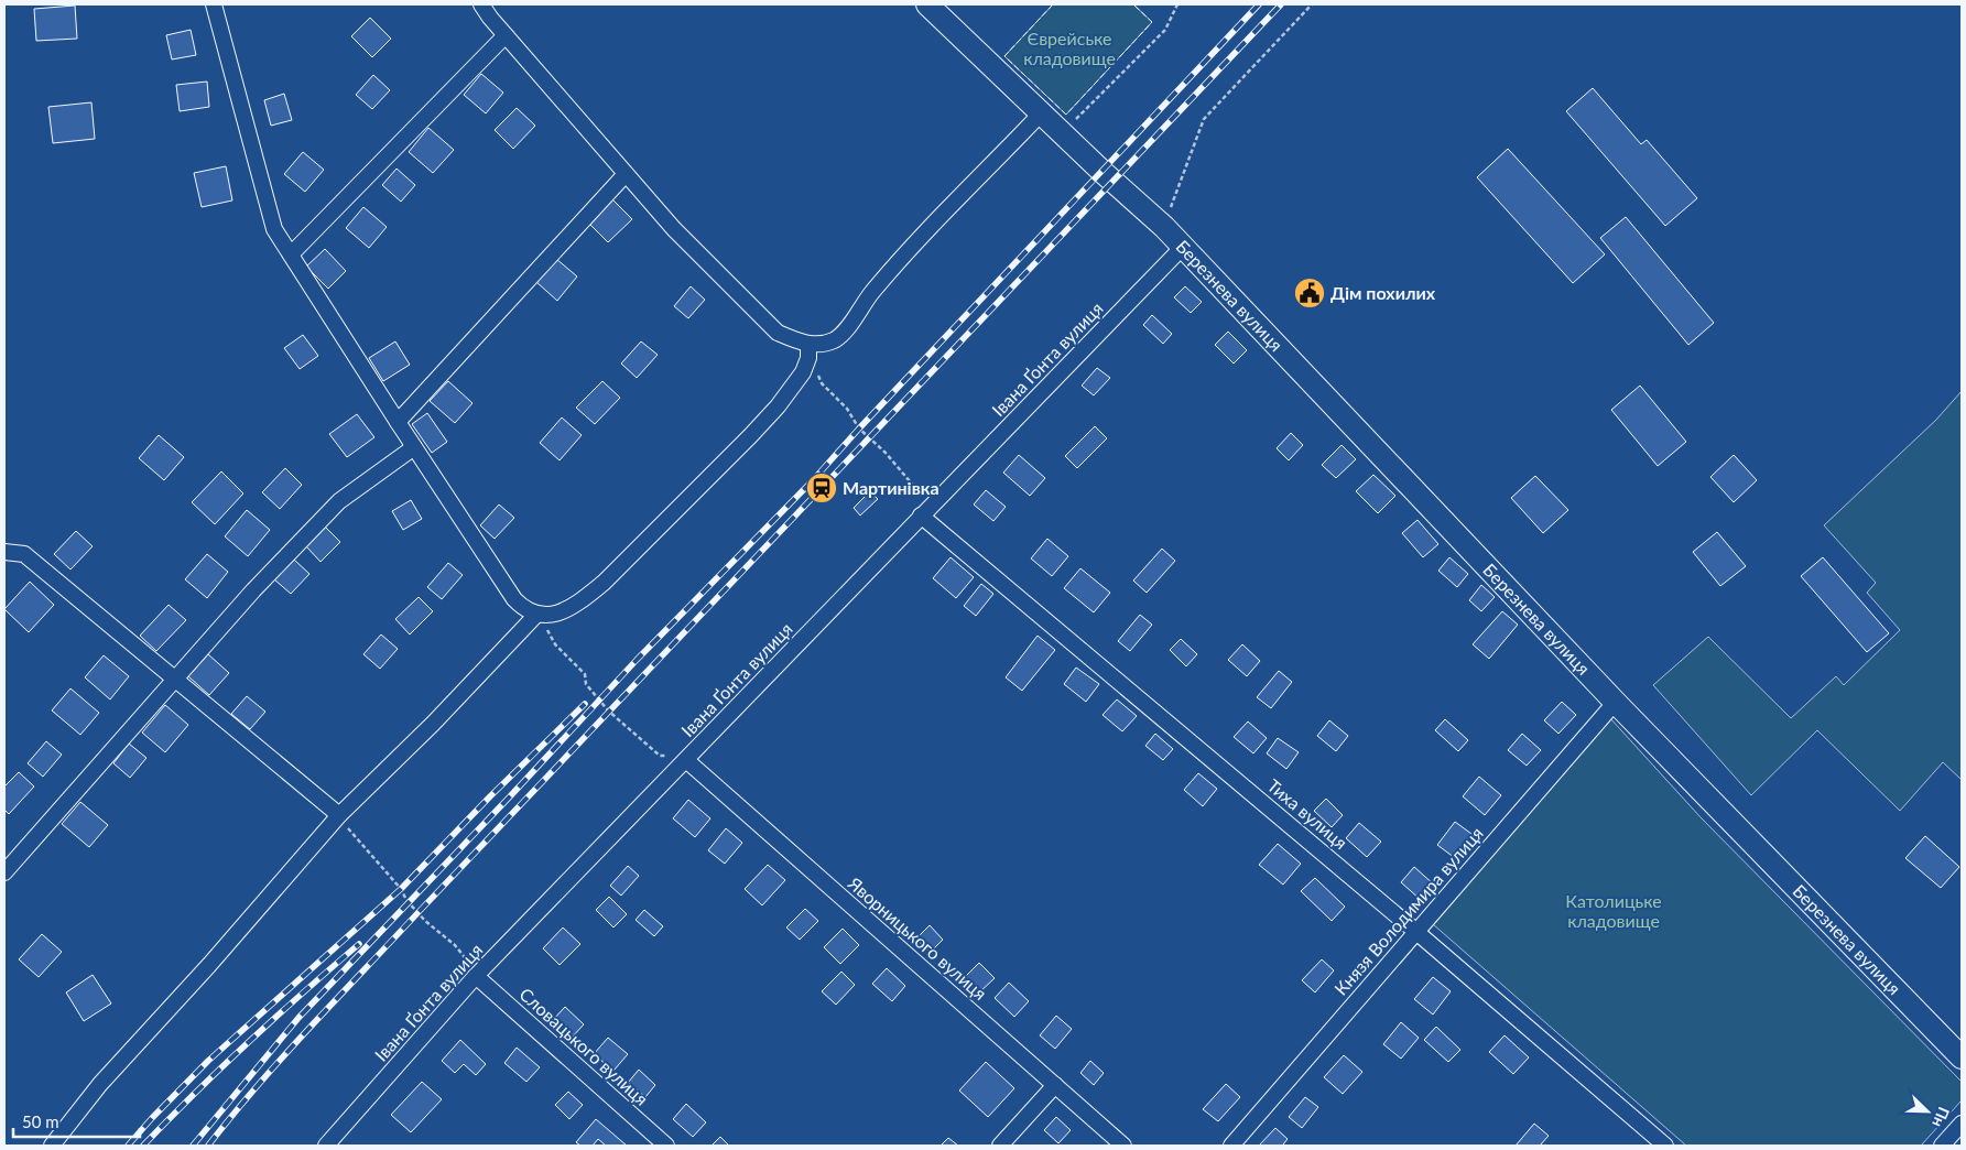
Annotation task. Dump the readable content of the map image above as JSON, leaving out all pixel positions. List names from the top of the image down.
{
  "streets": {
    "main road": ["Березнева вулиця"],
    "street": [
      "Івана Ґонта вулиця",
      "Тиха вулиця",
      "Князя Володимира вулиця",
      "Яворницького вулиця",
      "Словацького вулиця"
    ]
  },
  "crossings": [
    ["Березнева вулиця", "Івана Ґонта вулиця"],
    ["Березнева вулиця", "Князя Володимира вулиця"],
    ["Івана Ґонта вулиця", "Тиха вулиця"],
    ["Івана Ґонта вулиця", "Яворницького вулиця"],
    ["Івана Ґонта вулиця", "Словацького вулиця"],
    ["Тиха вулиця", "Князя Володимира вулиця"]
  ],
  "parks": ["Єврейське кладовище", "Католицьке кладовище"],
  "places": {
    "public building": ["Дiм похилих"],
    "station": ["Мартинівка"]
  },
  "scale_bar": "50 m",
  "north": "bottom right"
}
